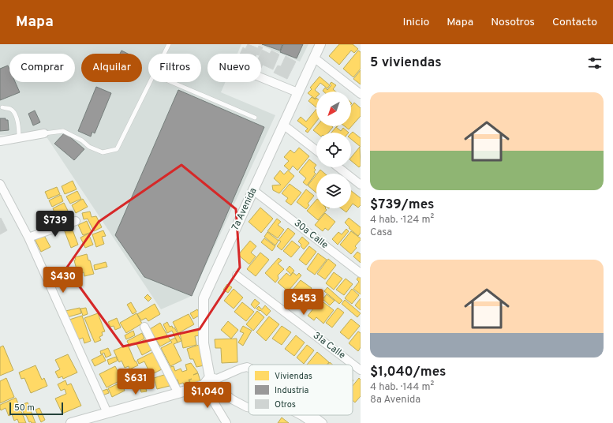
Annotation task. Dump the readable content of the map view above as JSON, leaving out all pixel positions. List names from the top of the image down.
{
  "streets": {
    "street": ["7a Avenida", "30a Calle", "31a Calle"]
  },
  "crossings": [
    ["7a Avenida", "30a Calle"]
  ],
  "legend": ["Viviendas", "Industria", "Otros"],
  "scale_bar": "50 m",
  "north": "bottom left",
  "page": {
    "header": "Mapa",
    "nav": [
      "Inicio",
      "Mapa",
      "Nosotros",
      "Contacto"
    ],
    "heading": "5 viviendas",
    "chip": [
      "Comprar",
      "Alquilar",
      "Filtros",
      "Nuevo"
    ],
    "list": [
      {
        "name": "$739/mes",
        "note": "4 hab. · 124 m² · Casa"
      },
      {
        "name": "$1,040/mes",
        "note": "4 hab. · 144 m² · 8a Avenida"
      }
    ],
    "price": [
      "$739",
      "$430",
      "$453",
      "$631",
      "$1,040"
    ],
    "scale": "50 m"
  }
}
